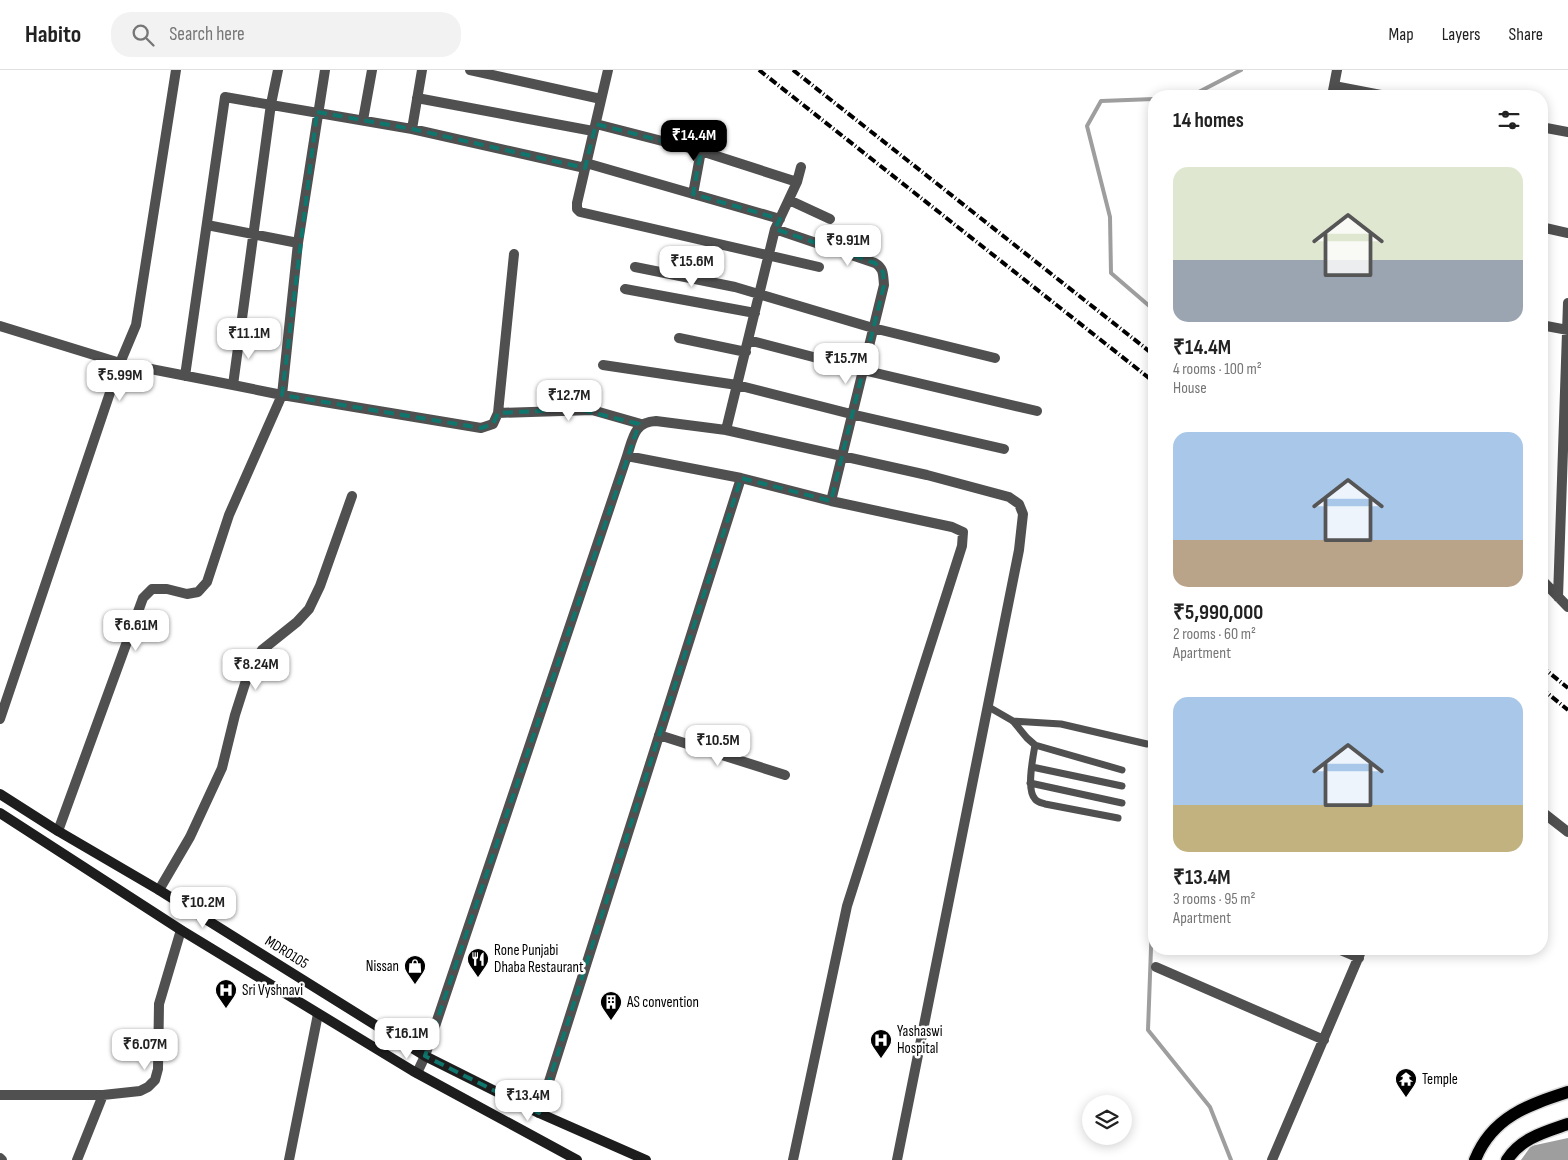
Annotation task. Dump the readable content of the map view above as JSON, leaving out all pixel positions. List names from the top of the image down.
{
  "streets": {
    "main road": ["MDR0105"]
  },
  "places": {
    "restaurant": ["Rone Punjabi Dhaba Restaurant"],
    "shop": ["Nissan"],
    "hospital": ["Sri Vyshnavi", "Yashaswi Hospital"],
    "building": ["AS convention"],
    "temple": ["Temple"]
  },
  "page": {
    "header": "Habito",
    "search": "Search here",
    "nav": ["Map", "Layers", "Share"],
    "heading": "14 homes",
    "price": [
      "₹14.4M",
      "₹9.91M",
      "₹15.6M",
      "₹11.1M",
      "₹15.7M",
      "₹5.99M",
      "₹12.7M",
      "₹6.61M",
      "₹8.24M",
      "₹10.5M",
      "₹10.2M",
      "₹16.1M",
      "₹6.07M",
      "₹13.4M"
    ],
    "list": [
      {
        "name": "₹14.4M",
        "note": "4 rooms · 100 m² · House"
      },
      {
        "name": "₹5,990,000",
        "note": "2 rooms · 60 m² · Apartment"
      },
      {
        "name": "₹13.4M",
        "note": "3 rooms · 95 m² · Apartment"
      }
    ]
  }
}
